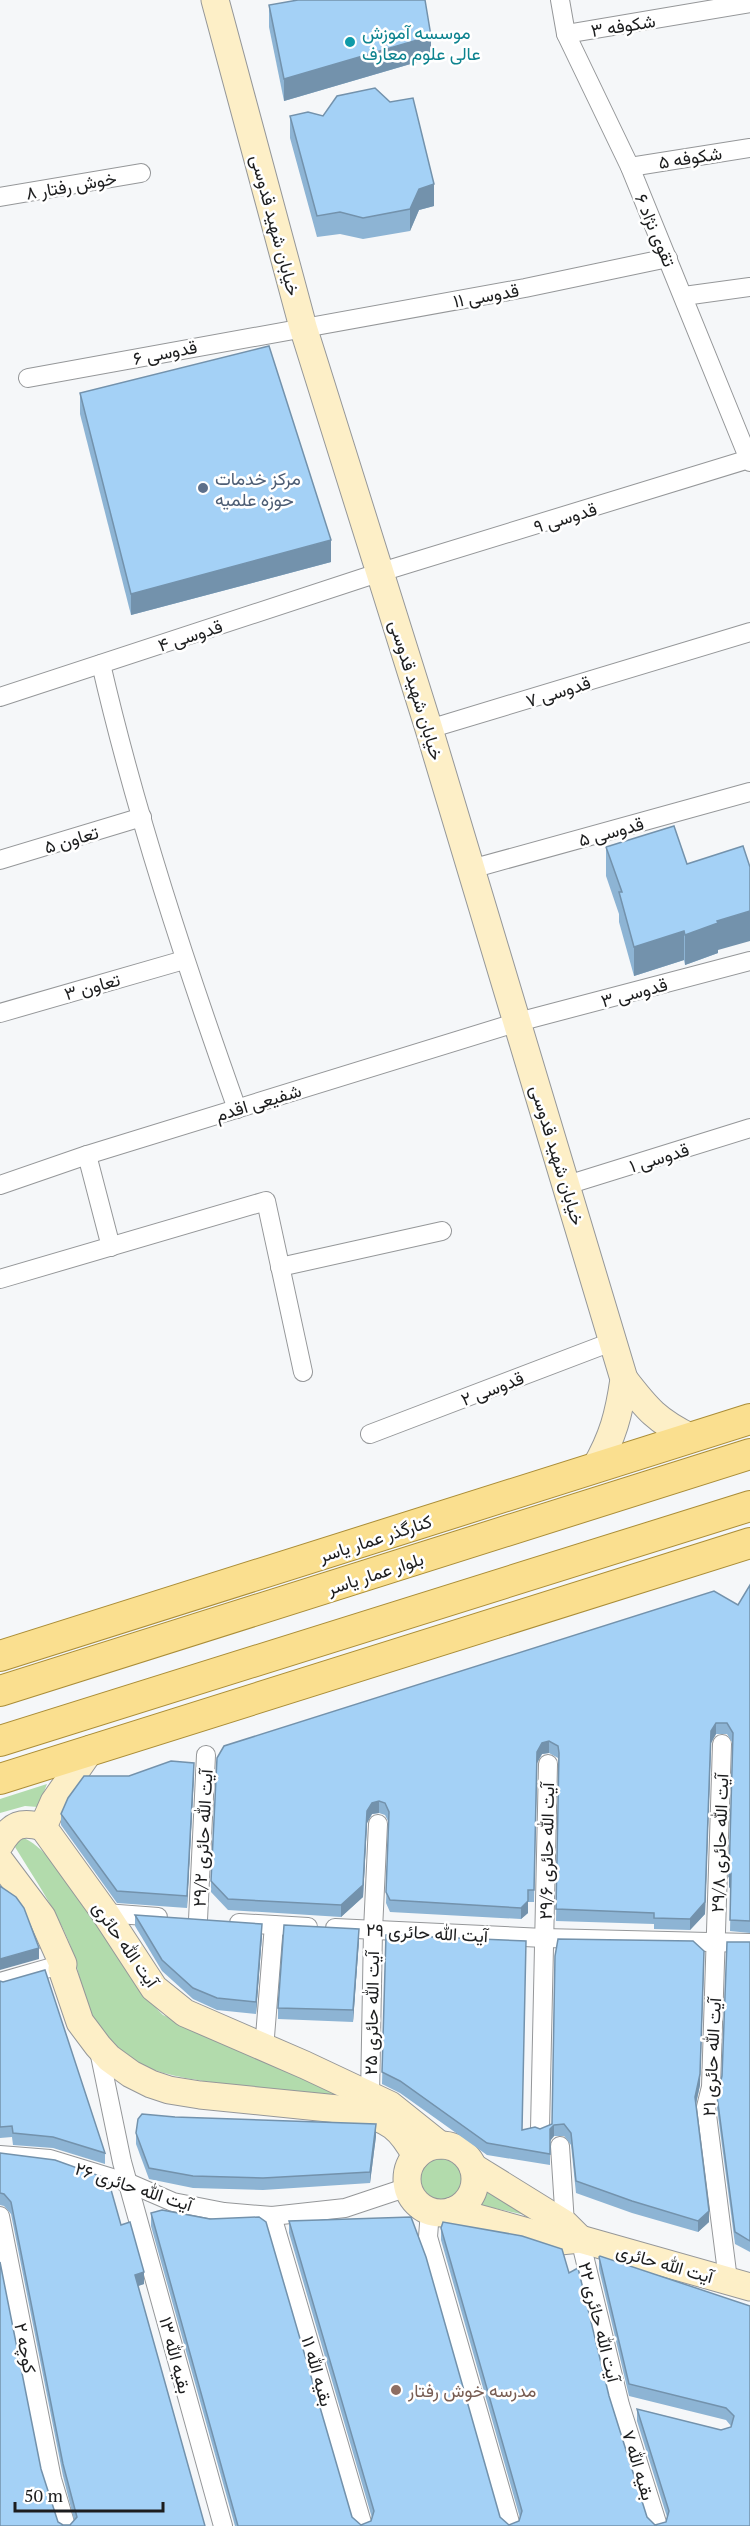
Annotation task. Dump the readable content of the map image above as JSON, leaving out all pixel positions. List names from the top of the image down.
{
  "streets": {
    "main road": [
      "خیابان شهید قدوسی",
      "کنارگذر عمار یاسر",
      "بلوار عمار یاسر",
      "آیت الله حائری"
    ],
    "street": [
      "شکوفه ۳",
      "شکوفه ۵",
      "خوش رفتار ۸",
      "تقوی نژاد ۶",
      "قدوسی ۱۱",
      "قدوسی ۶",
      "قدوسی ۹",
      "قدوسی ۴",
      "قدوسی ۷",
      "قدوسی ۵",
      "تعاون ۵",
      "تعاون ۳",
      "قدوسی ۳",
      "شفیعی اقدم",
      "قدوسی ۱",
      "قدوسی ۲",
      "آیت الله حائری ۲۹/۲",
      "آیت الله حائری ۲۹/۸",
      "آیت الله حائری ۲۹/۶",
      "آیت الله حائری ۲۹",
      "آیت الله حائری ۲۵",
      "آیت الله حائری ۲۱",
      "آیت الله حائری ۲۶",
      "آیت الله حائری ۲۲",
      "کوچه ۲",
      "بقیه الله ۱۳",
      "بقیه الله ۱۱",
      "بقیه الله ۷"
    ]
  },
  "crossings": [
    ["شکوفه ۳", "تقوی نژاد ۶"],
    ["شکوفه ۵", "تقوی نژاد ۶"],
    ["خیابان شهید قدوسی", "قدوسی ۱۱"],
    ["خیابان شهید قدوسی", "قدوسی ۶"],
    ["خیابان شهید قدوسی", "قدوسی ۹"],
    ["خیابان شهید قدوسی", "قدوسی ۴"],
    ["خیابان شهید قدوسی", "قدوسی ۷"],
    ["خیابان شهید قدوسی", "قدوسی ۵"],
    ["خیابان شهید قدوسی", "قدوسی ۳"],
    ["خیابان شهید قدوسی", "شفیعی اقدم"],
    ["خیابان شهید قدوسی", "قدوسی ۱"],
    ["خیابان شهید قدوسی", "قدوسی ۲"],
    ["تقوی نژاد ۶", "قدوسی ۱۱"],
    ["تقوی نژاد ۶", "قدوسی ۹"],
    ["قدوسی ۱۱", "قدوسی ۶"],
    ["قدوسی ۹", "قدوسی ۴"],
    ["قدوسی ۳", "شفیعی اقدم"],
    ["آیت الله حائری ۲۹/۲", "آیت الله حائری ۲۹"],
    ["آیت الله حائری ۲۹/۸", "آیت الله حائری ۲۹"],
    ["آیت الله حائری ۲۹/۸", "آیت الله حائری ۲۱"],
    ["آیت الله حائری ۲۹/۶", "آیت الله حائری ۲۹"],
    ["آیت الله حائری ۲۹", "آیت الله حائری"],
    ["آیت الله حائری ۲۹", "آیت الله حائری ۲۵"],
    ["آیت الله حائری ۲۹", "آیت الله حائری ۲۱"],
    ["آیت الله حائری", "آیت الله حائری ۲۵"],
    ["آیت الله حائری", "آیت الله حائری ۲۱"],
    ["آیت الله حائری", "آیت الله حائری ۲۶"],
    ["آیت الله حائری", "آیت الله حائری ۲۲"],
    ["آیت الله حائری ۲۶", "بقیه الله ۱۳"],
    ["آیت الله حائری ۲۶", "بقیه الله ۱۱"],
    ["آیت الله حائری ۲۲", "بقیه الله ۷"]
  ],
  "places": ["موسسه آموزش عالی علوم معارف", "مرکز خدمات حوزه علمیه", "مدرسه خوش رفتار"],
  "scale_bar": "50 m"
}
